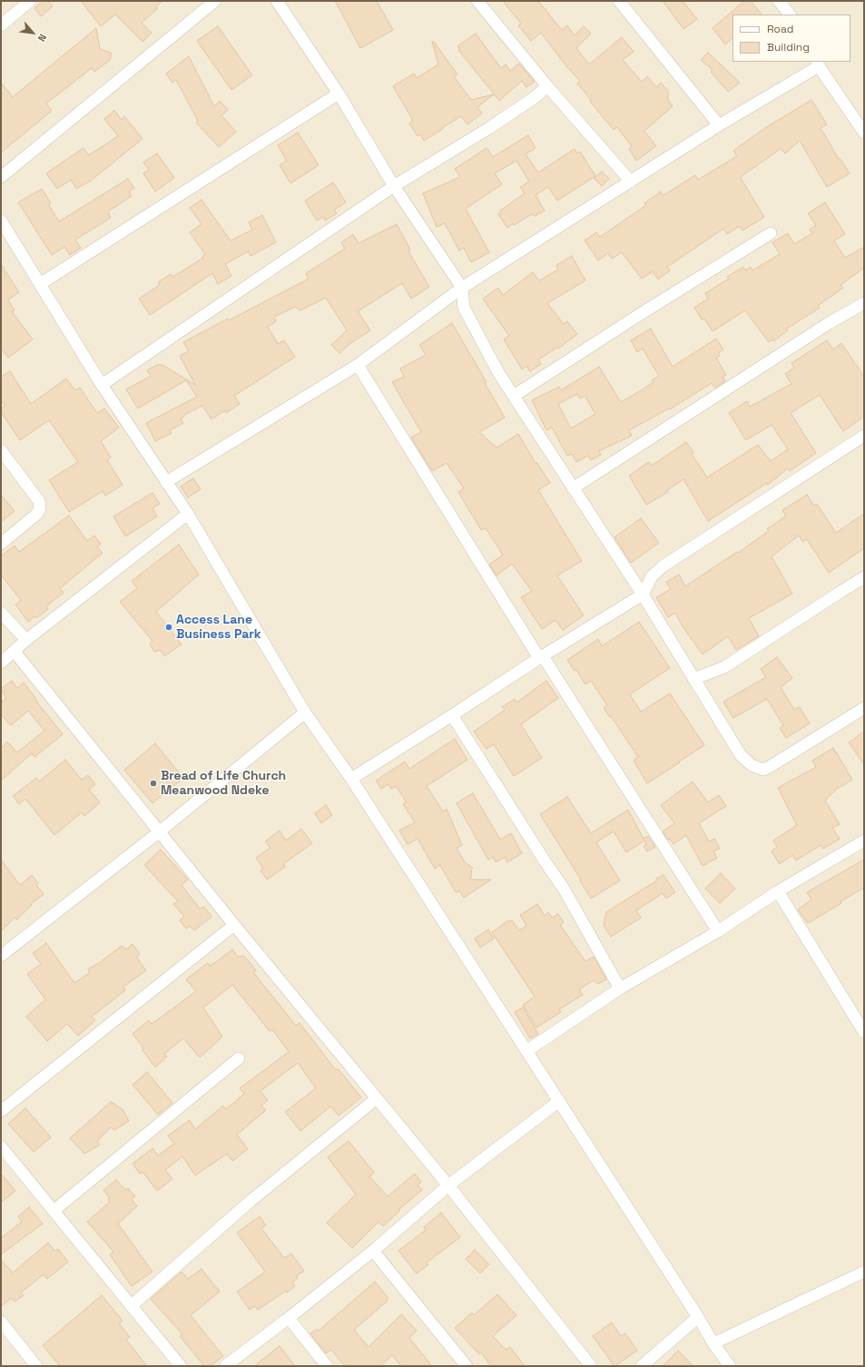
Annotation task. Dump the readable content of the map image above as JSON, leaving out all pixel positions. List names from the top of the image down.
{
  "places": ["Access Lane Business Park", "Bread of Life Church Meanwood Ndeke"],
  "legend": ["Road", "Building"],
  "north": "bottom right"
}
